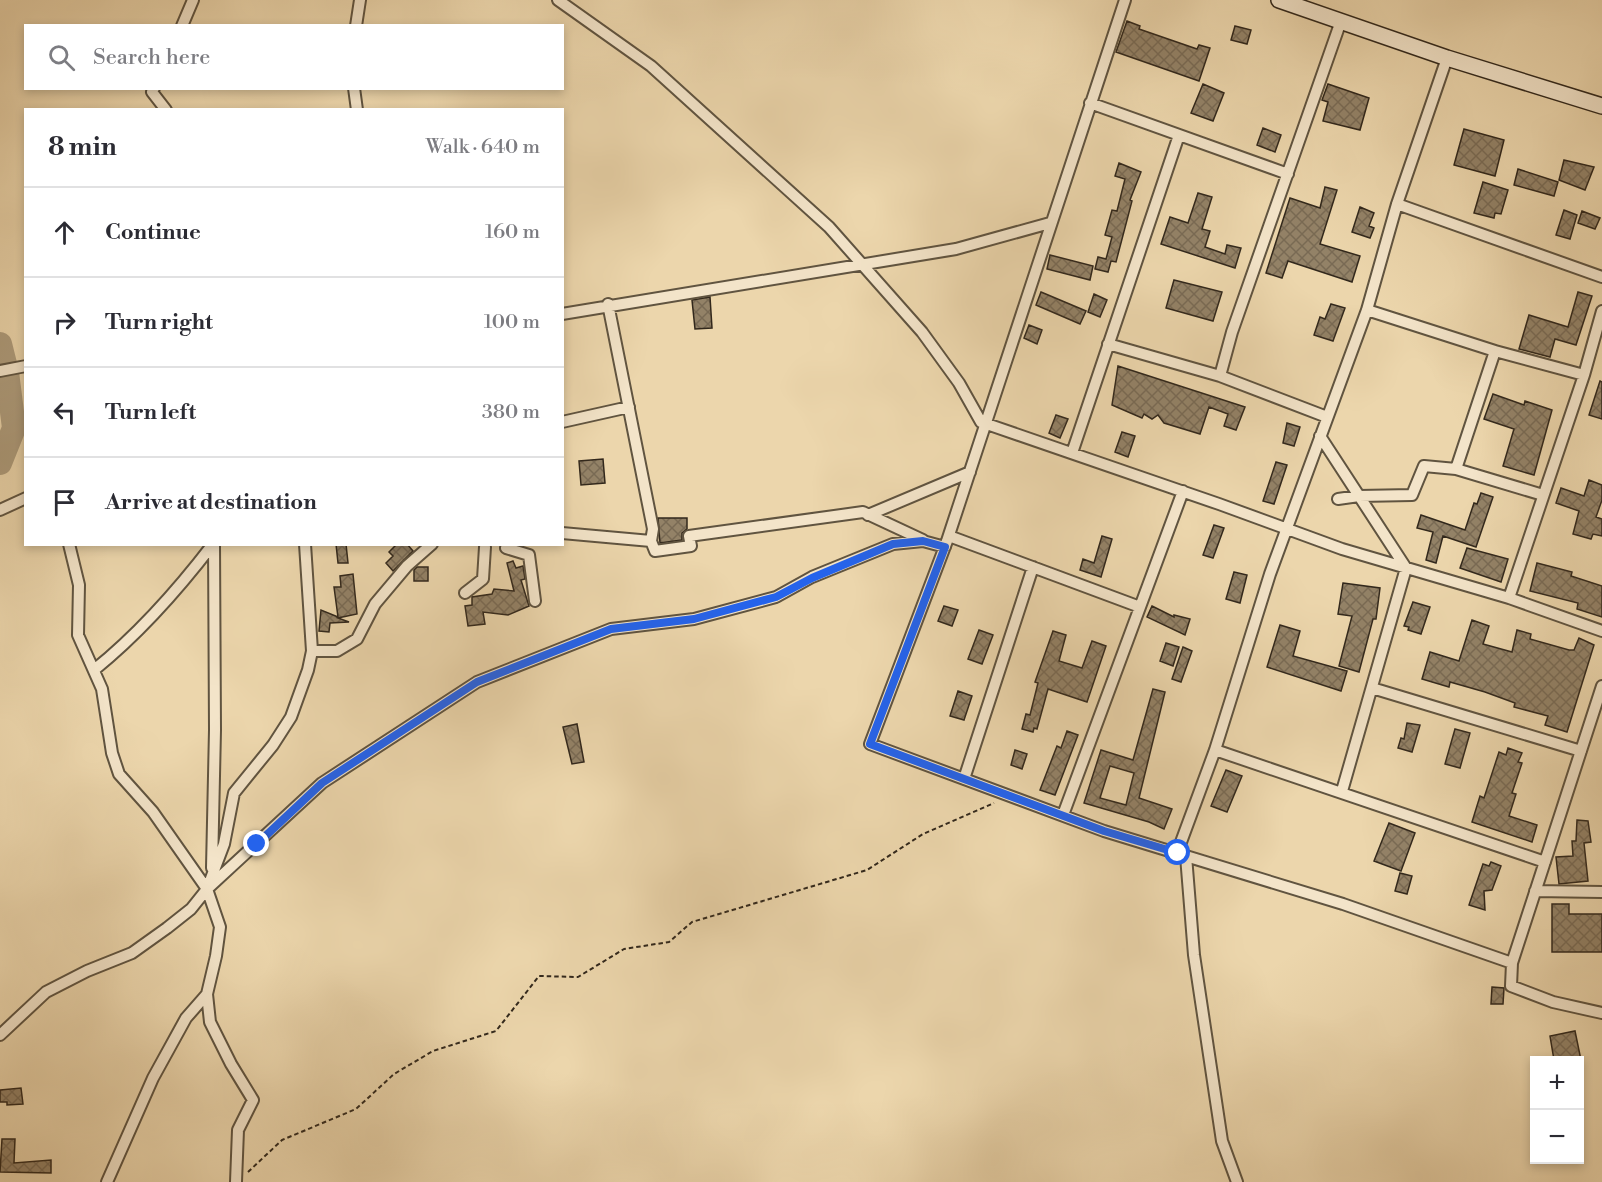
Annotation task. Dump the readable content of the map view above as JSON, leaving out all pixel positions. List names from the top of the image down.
{
  "page": {
    "search": "Search here",
    "heading": ["8 min", "Walk · 640 m"],
    "list": [
      ["Continue", "160 m"],
      ["Turn right", "100 m"],
      ["Turn left", "380 m"],
      "Arrive at destination"
    ],
    "map_buttons": ["+", "−"]
  }
}
